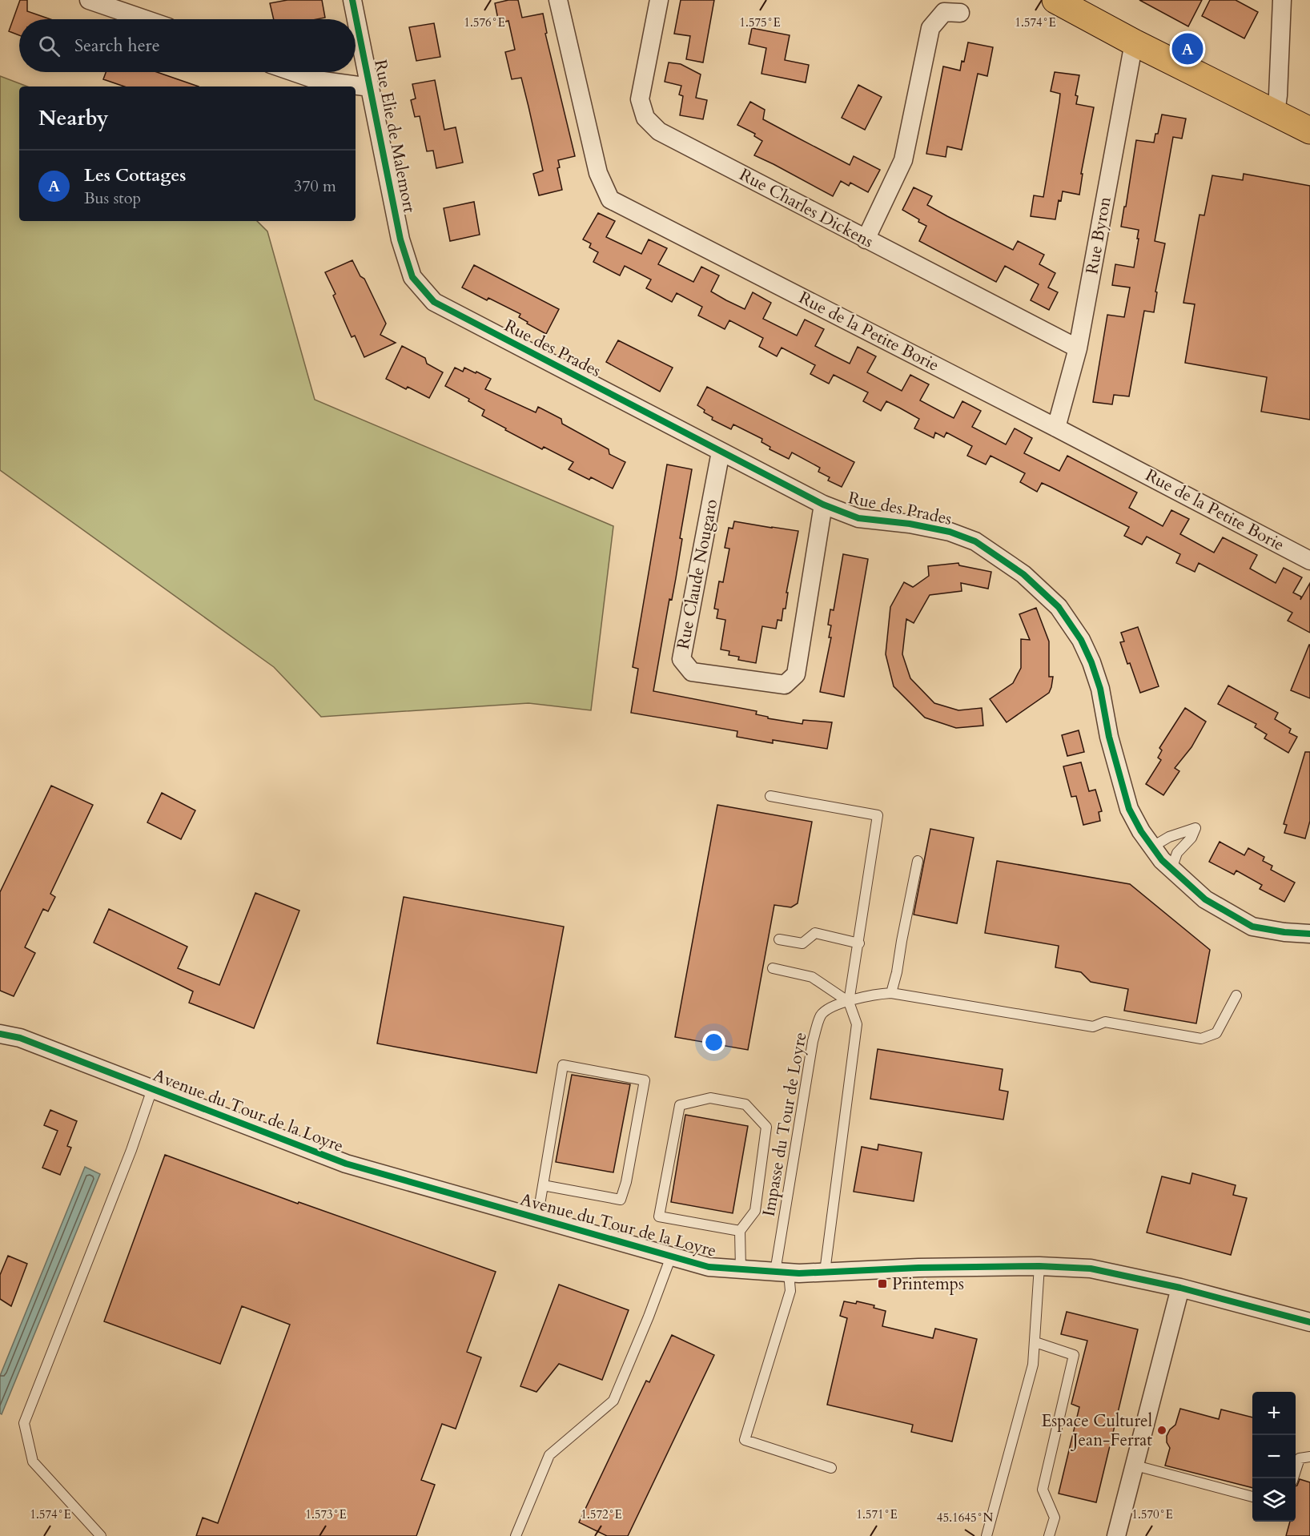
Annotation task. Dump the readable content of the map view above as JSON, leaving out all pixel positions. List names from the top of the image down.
{
  "streets": {
    "street": [
      "Rue Elie de Malemort",
      "Rue Charles Dickens",
      "Rue Byron",
      "Rue de la Petite Borie",
      "Rue des Prades",
      "Rue Claude Nougaro",
      "Avenue du Tour de la Loyre"
    ],
    "lane": ["Impasse du Tour de Loyre"]
  },
  "crossings": [
    ["Rue Elie de Malemort", "Rue des Prades"],
    ["Rue Charles Dickens", "Rue Byron"],
    ["Rue Byron", "Rue de la Petite Borie"],
    ["Rue des Prades", "Rue Claude Nougaro"],
    ["Avenue du Tour de la Loyre", "Impasse du Tour de Loyre"]
  ],
  "places": {
    "transit": ["Printemps"],
    "other": ["Espace Culturel Jean-Ferrat"]
  },
  "page": {
    "search": "Search here",
    "pins": "A",
    "heading": "Nearby",
    "list": [
      {
        "mark": "A",
        "name": "Les Cottages",
        "note": "Bus stop",
        "value": "370 m"
      }
    ],
    "map_buttons": ["+", "−"]
  },
  "coordinates": [
    "1.575°E",
    "1.576°E",
    "1.574°E",
    "1.573°E",
    "1.572°E",
    "1.571°E",
    "1.570°E",
    "45.1645°N"
  ]
}
